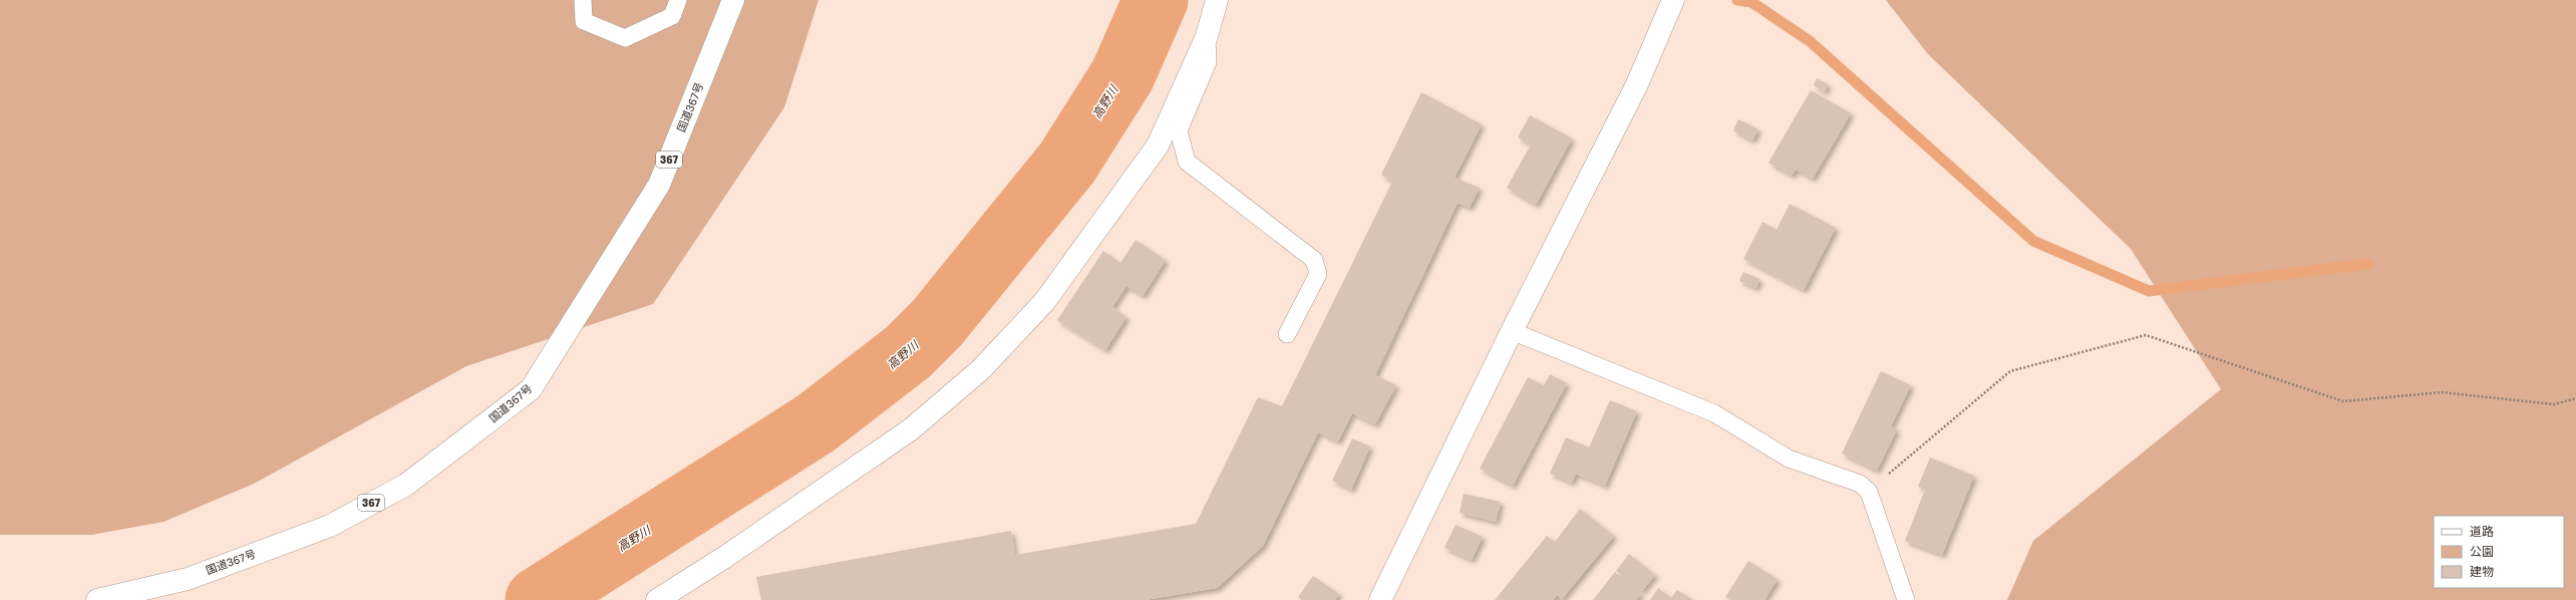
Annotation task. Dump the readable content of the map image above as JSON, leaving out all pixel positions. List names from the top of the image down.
{
  "streets": {
    "main road": ["国道367号", "367"]
  },
  "water": ["高野川"],
  "legend": ["道路", "公園", "建物"]
}
